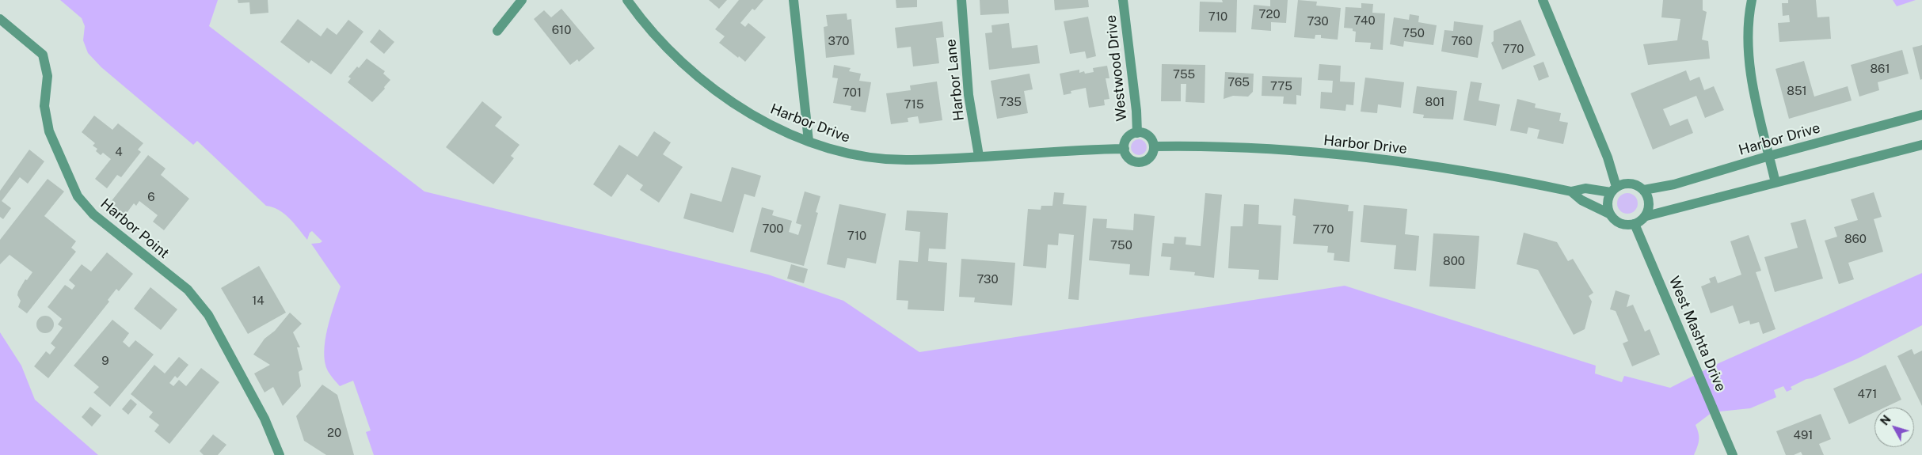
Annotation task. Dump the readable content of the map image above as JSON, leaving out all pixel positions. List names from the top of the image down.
{
  "streets": {
    "street": [
      "Westwood Drive",
      "Harbor Lane",
      "Harbor Drive",
      "Harbor Point",
      "West Mashta Drive"
    ]
  },
  "crossings": [
    ["Westwood Drive", "Harbor Drive"],
    ["Harbor Lane", "Harbor Drive"],
    ["Harbor Drive", "West Mashta Drive"]
  ],
  "house_numbers": [
    "720",
    "710",
    "740",
    "730",
    "610",
    "750",
    "370",
    "760",
    "770",
    "861",
    "755",
    "765",
    "775",
    "851",
    "701",
    "735",
    "801",
    "715",
    "4",
    "6",
    "700",
    "770",
    "710",
    "860",
    "750",
    "800",
    "730",
    "14",
    "9",
    "471",
    "20",
    "491"
  ],
  "north": "top left"
}
